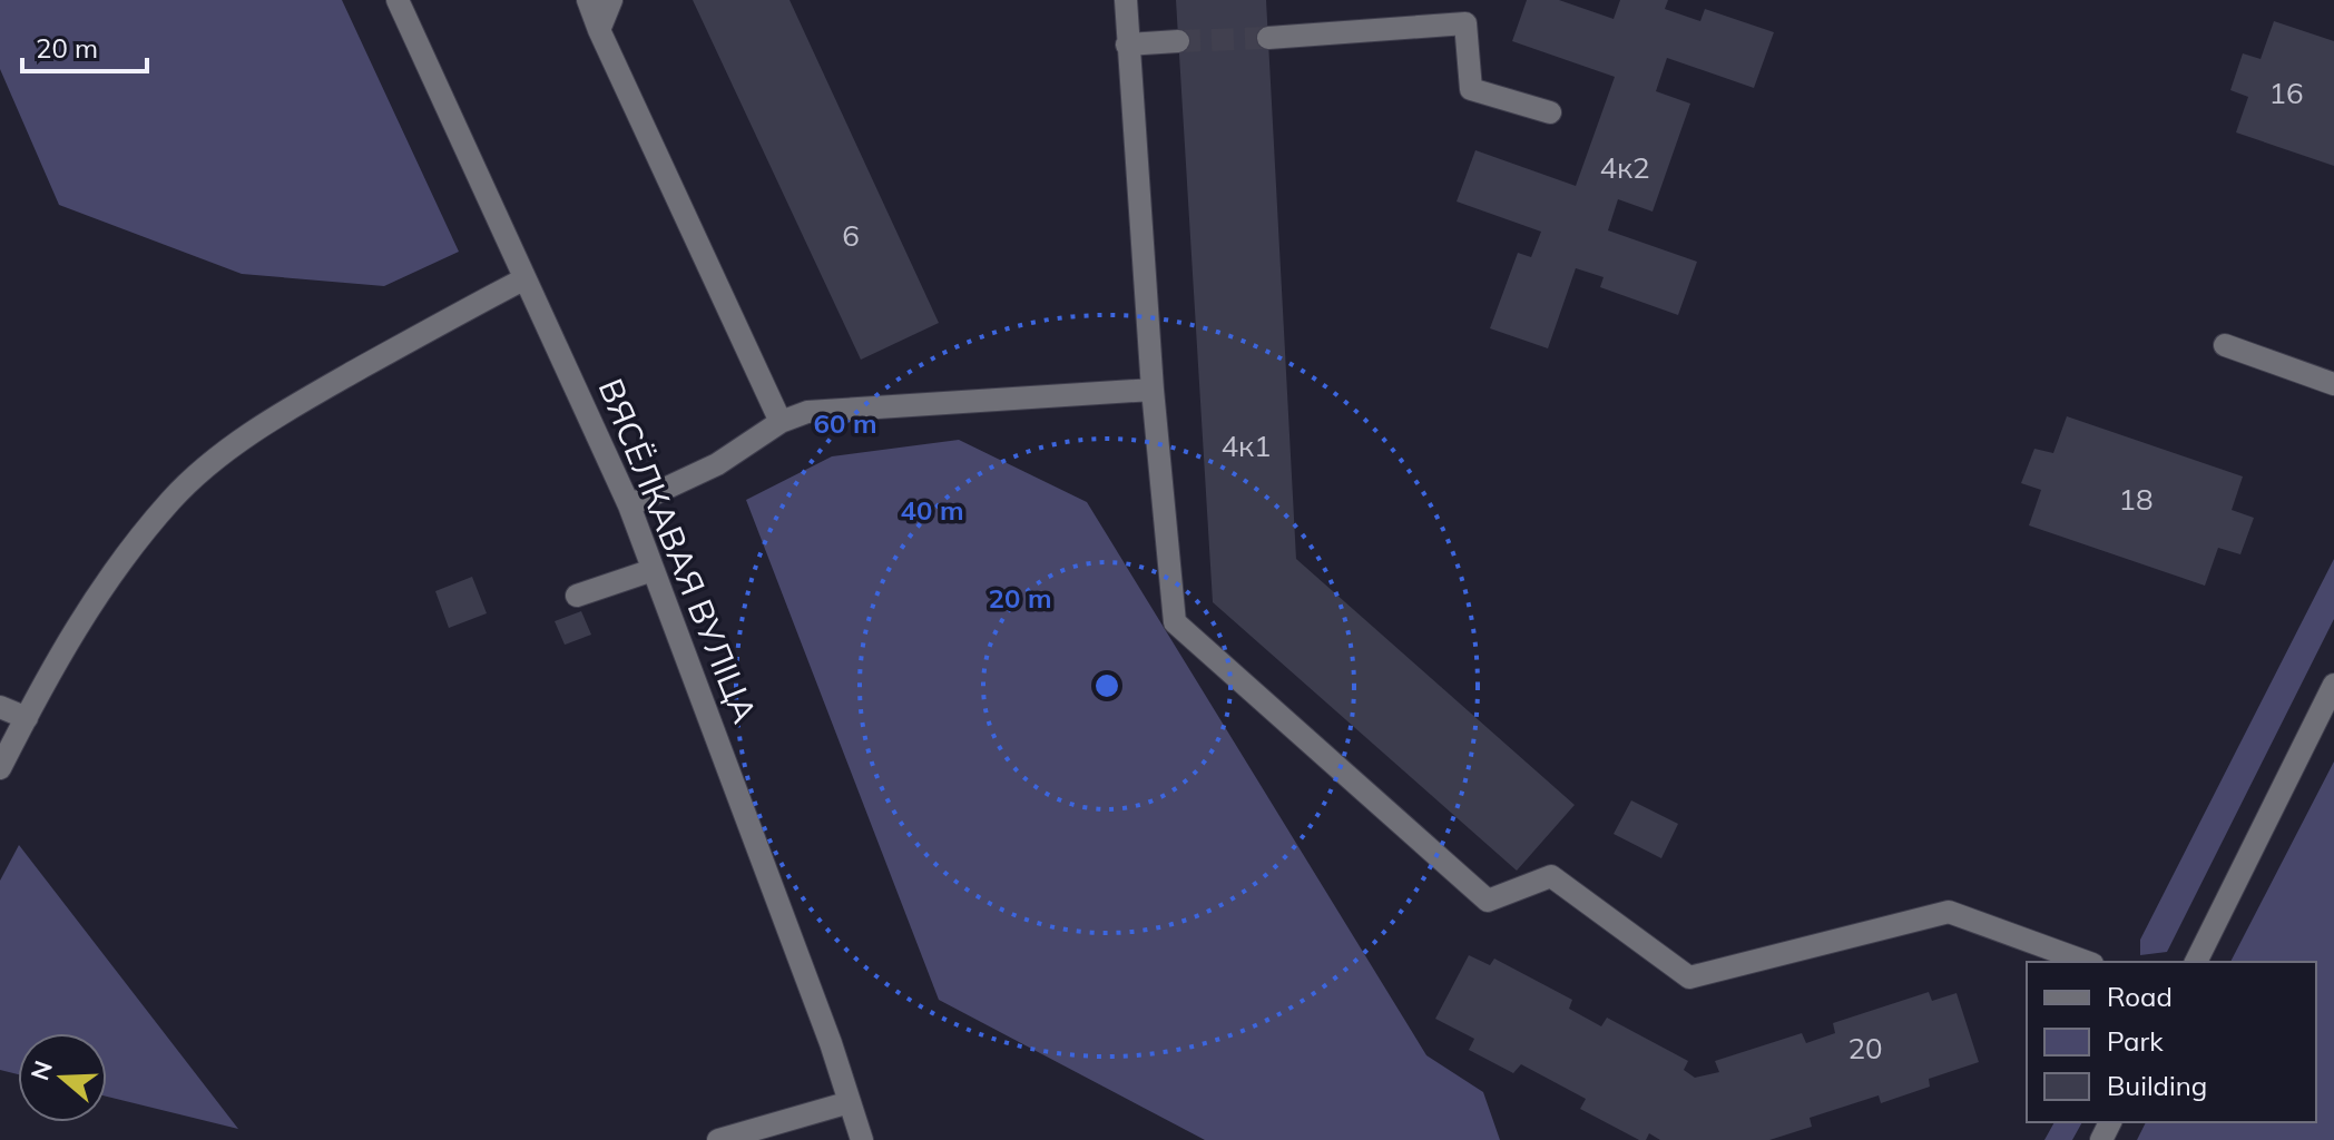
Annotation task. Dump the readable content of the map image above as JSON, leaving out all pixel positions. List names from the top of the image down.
{
  "streets": {
    "street": ["ВЯСЁЛКАВАЯ ВУЛІЦА"]
  },
  "house_numbers": [
    "16",
    "4к2",
    "6",
    "4к1",
    "18",
    "20"
  ],
  "legend": ["Road", "Park", "Building"],
  "scale_bar": "20 m",
  "north": "left",
  "rings": ["60 m", "40 m", "20 m"]
}
